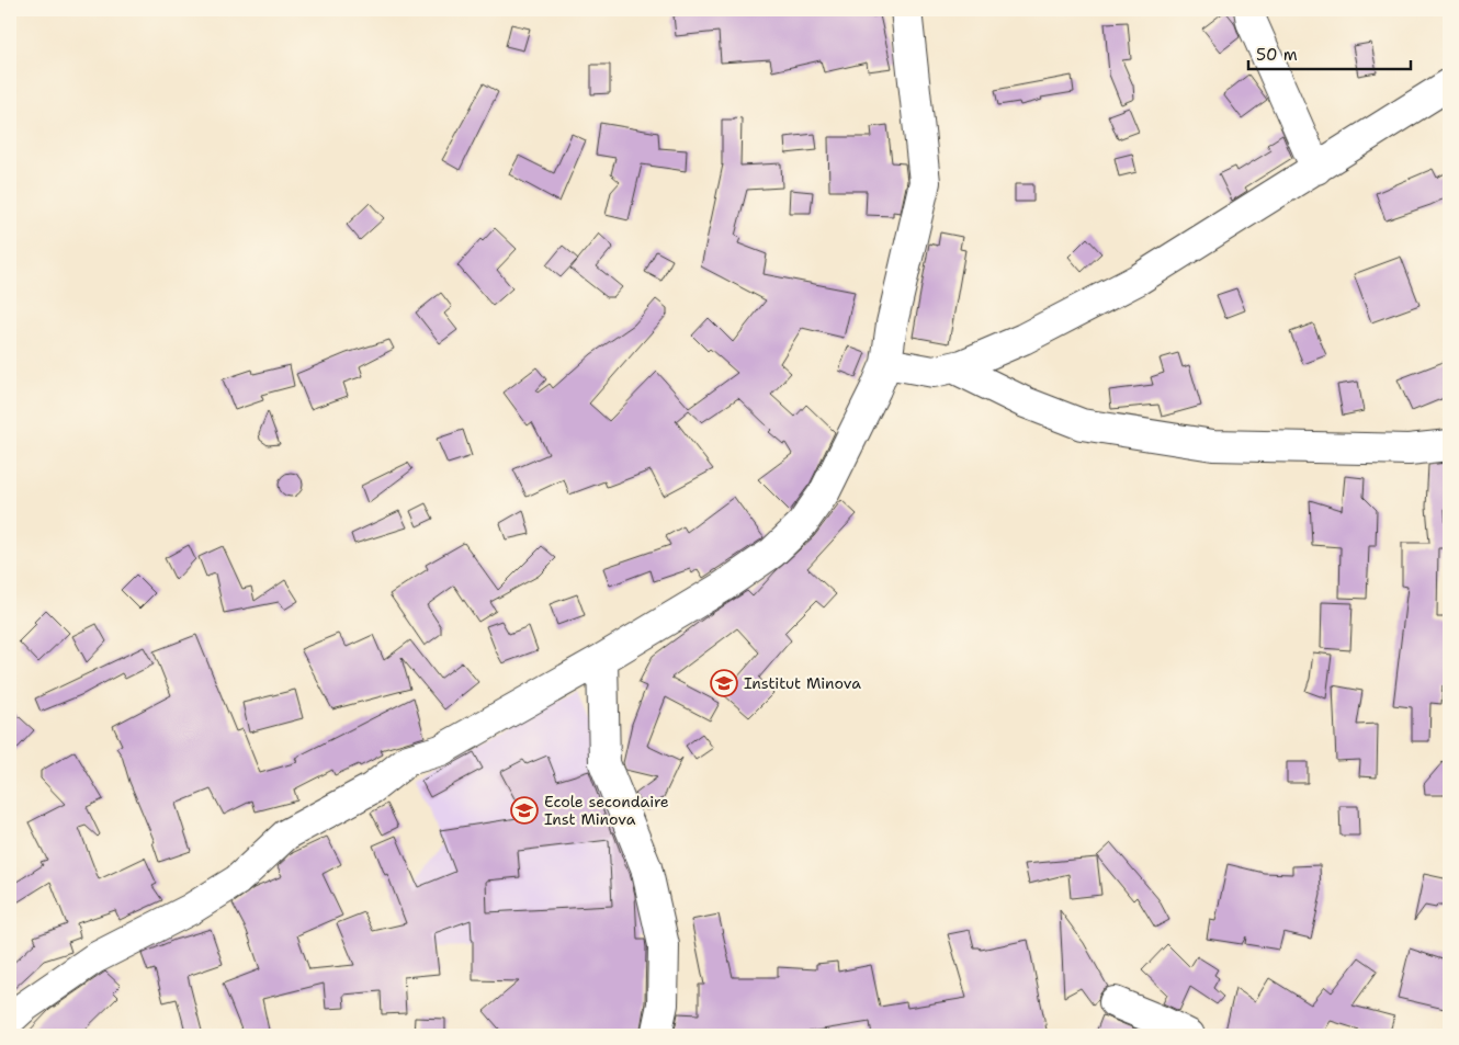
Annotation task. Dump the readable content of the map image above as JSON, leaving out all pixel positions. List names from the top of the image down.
{
  "places": {
    "school or university": ["Institut Minova", "Ecole secondaire Inst Minova"]
  },
  "scale_bar": "50 m"
}
